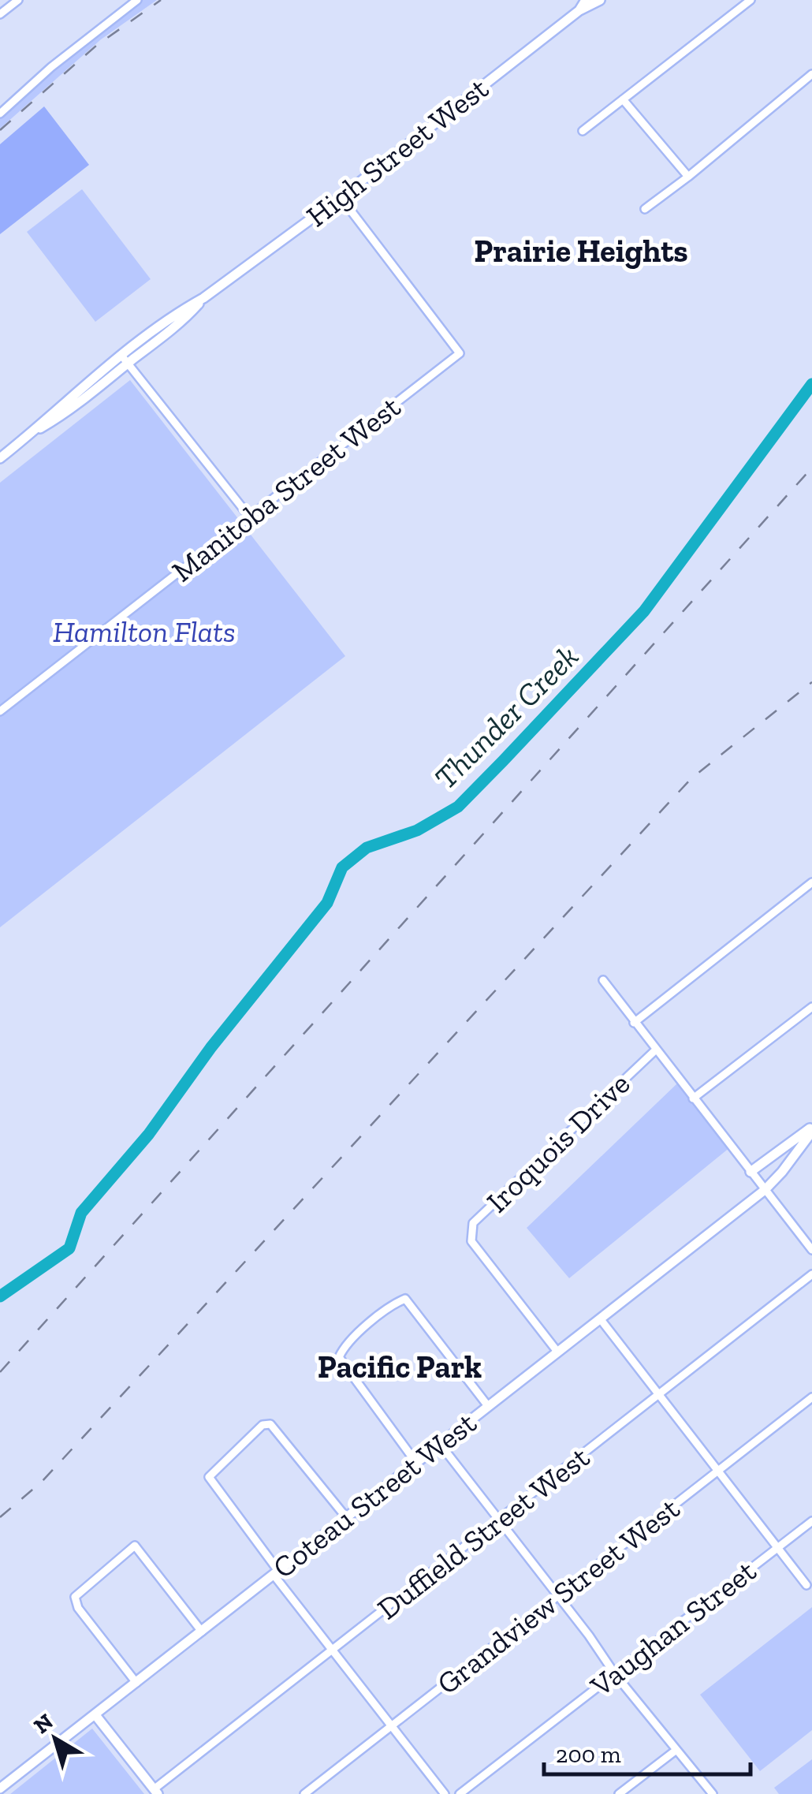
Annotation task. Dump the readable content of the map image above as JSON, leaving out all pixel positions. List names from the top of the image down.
{
  "streets": {
    "street": [
      "High Street West",
      "Manitoba Street West",
      "Iroquois Drive",
      "Coteau Street West",
      "Duffield Street West",
      "Grandview Street West",
      "Vaughan Street"
    ]
  },
  "crossings": [
    ["High Street West", "Manitoba Street West"],
    ["Iroquois Drive", "Coteau Street West"]
  ],
  "districts": ["Prairie Heights", "Pacific Park"],
  "water": ["Thunder Creek"],
  "parks": ["Hamilton Flats"],
  "scale_bar": "200 m",
  "north": "top left"
}
